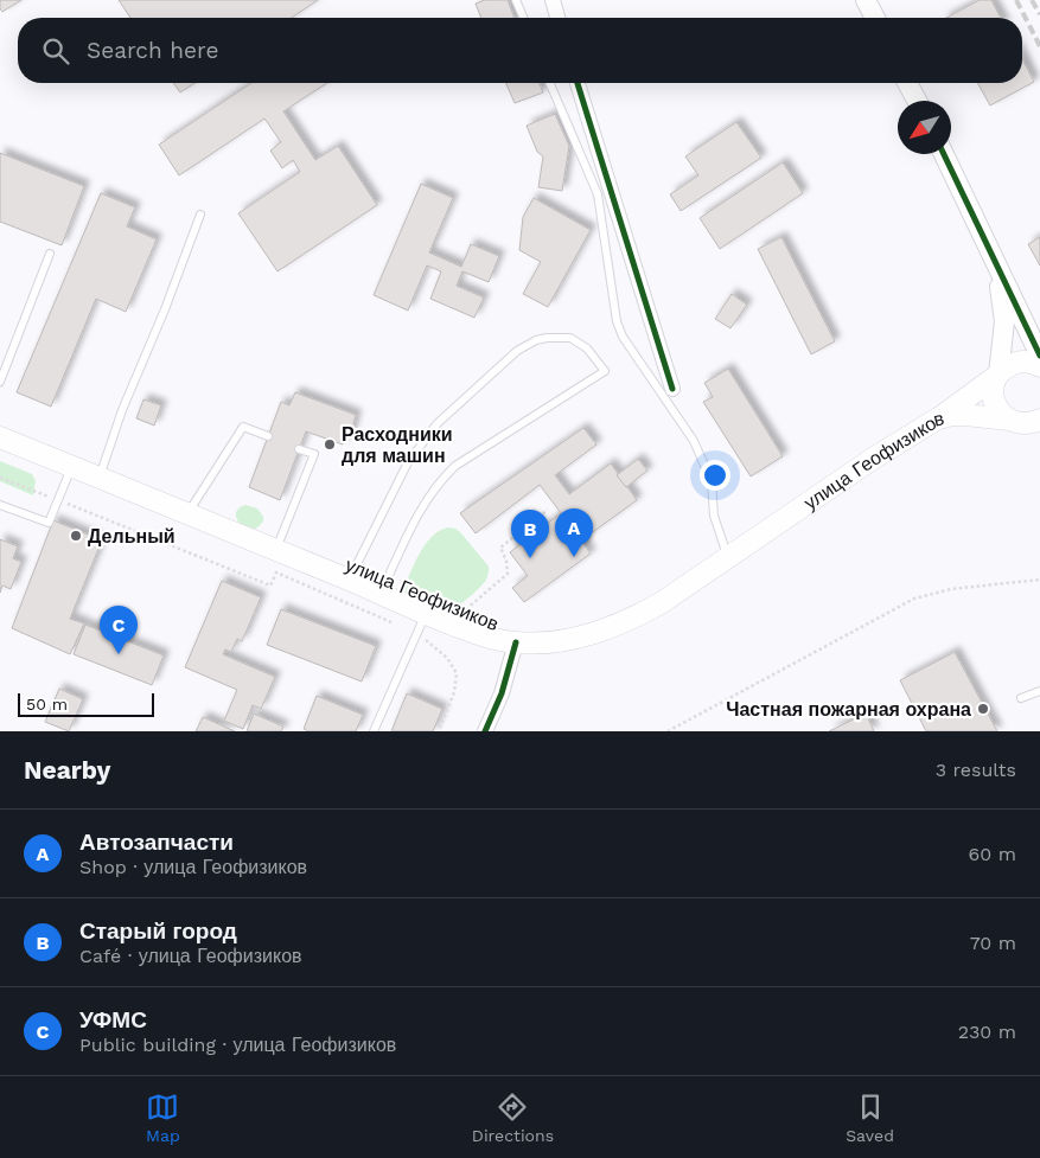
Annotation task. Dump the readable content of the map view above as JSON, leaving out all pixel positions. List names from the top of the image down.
{
  "streets": {
    "main road": ["улица Геофизиков"]
  },
  "places": ["Расходники для машин", "Дельный", "Частная пожарная охрана"],
  "scale_bar": "50 m",
  "north": "bottom left",
  "page": {
    "search": "Search here",
    "pins": ["A", "B", "C"],
    "scale": "50 m",
    "heading": ["Nearby", "3 results"],
    "list": [
      {
        "mark": "A",
        "name": "Автозапчасти",
        "note": "Shop · улица Геофизиков",
        "value": "60 m"
      },
      {
        "mark": "B",
        "name": "Старый город",
        "note": "Café · улица Геофизиков",
        "value": "70 m"
      },
      {
        "mark": "C",
        "name": "УФМС",
        "note": "Public building · улица Геофизиков",
        "value": "230 m"
      }
    ],
    "nav": ["Map", "Directions", "Saved"]
  }
}
